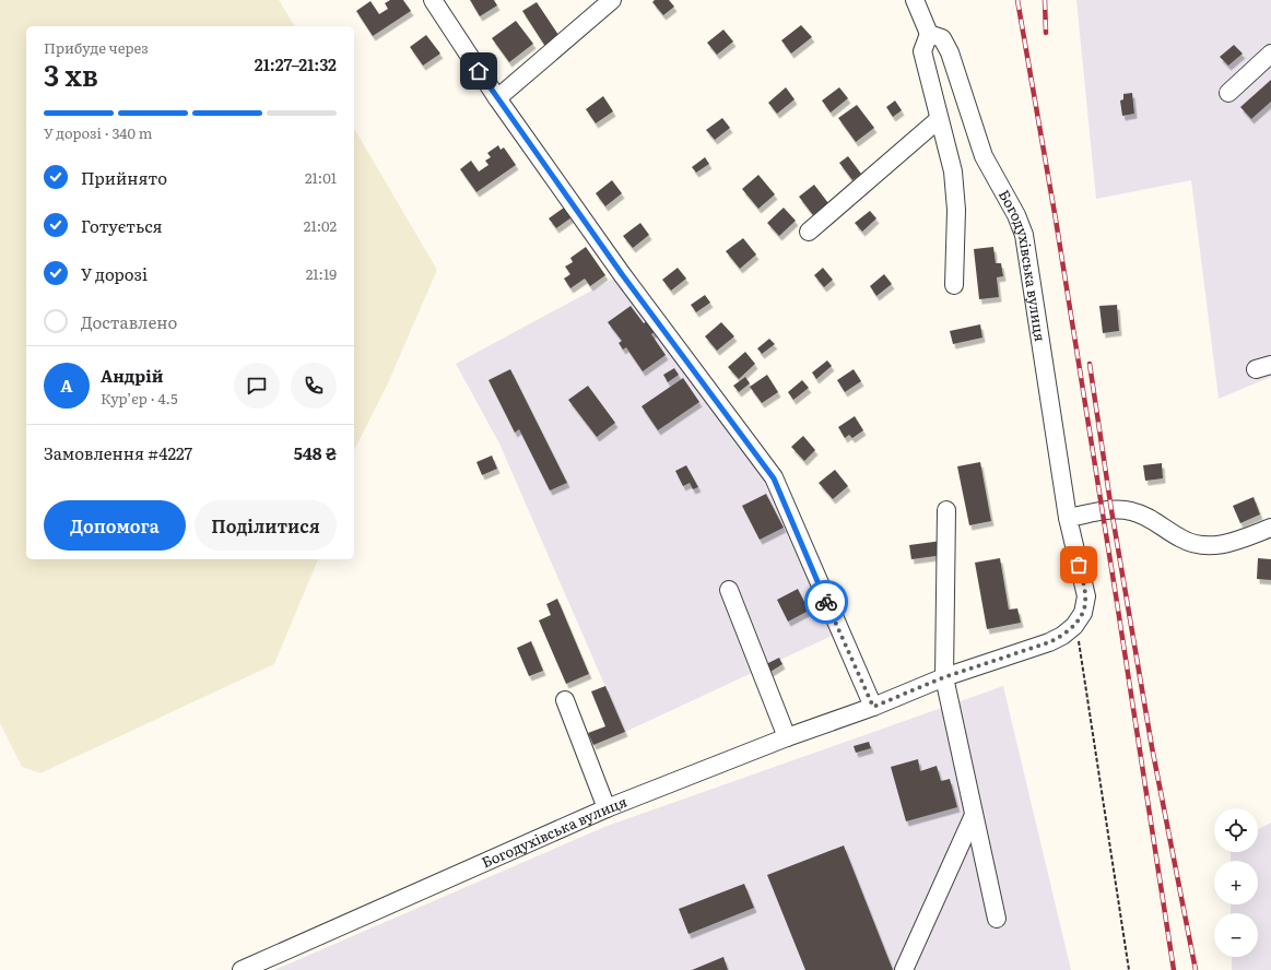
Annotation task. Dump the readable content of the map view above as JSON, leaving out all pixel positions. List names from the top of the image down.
{
  "streets": {
    "street": ["Богодухівська вулиця"]
  },
  "page": {
    "heading": ["3 хв", "Прибуде через", "21:27–21:32"],
    "panel": [
      "Андрій",
      "Кур’єр · 4.5",
      "Замовлення #4227",
      "548 ₴"
    ],
    "bar": "У дорозі · 340 m",
    "list": [
      ["Прийнято", "21:01"],
      ["Готується", "21:02"],
      ["У дорозі", "21:19"],
      "Доставлено"
    ],
    "round": "А",
    "buttons": ["Допомога", "Поділитися"],
    "map_buttons": ["+", "−"]
  }
}
